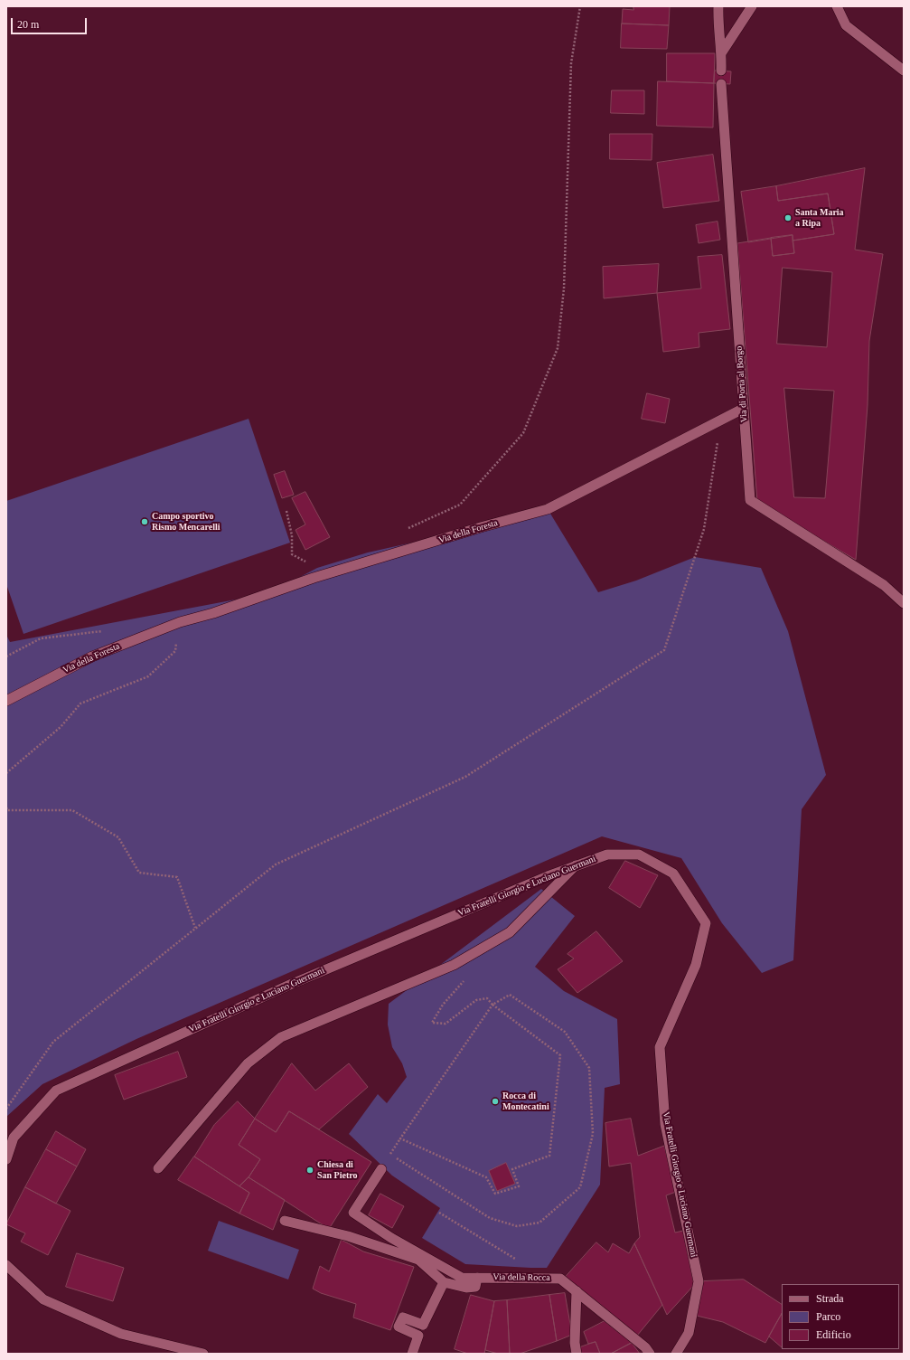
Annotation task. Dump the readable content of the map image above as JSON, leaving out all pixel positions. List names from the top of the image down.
{
  "streets": {
    "street": [
      "Via di Porta al Borgo",
      "Via della Foresta",
      "Via Fratelli Giorgio e Luciano Guermani",
      "Via della Rocca"
    ]
  },
  "crossings": [
    ["Via di Porta al Borgo", "Via della Foresta"]
  ],
  "places": [
    "Santa Maria a Ripa",
    "Campo sportivo Rismo Mencarelli",
    "Rocca di Montecatini",
    "Chiesa di San Pietro"
  ],
  "legend": ["Strada", "Parco", "Edificio"],
  "scale_bar": "20 m"
}
